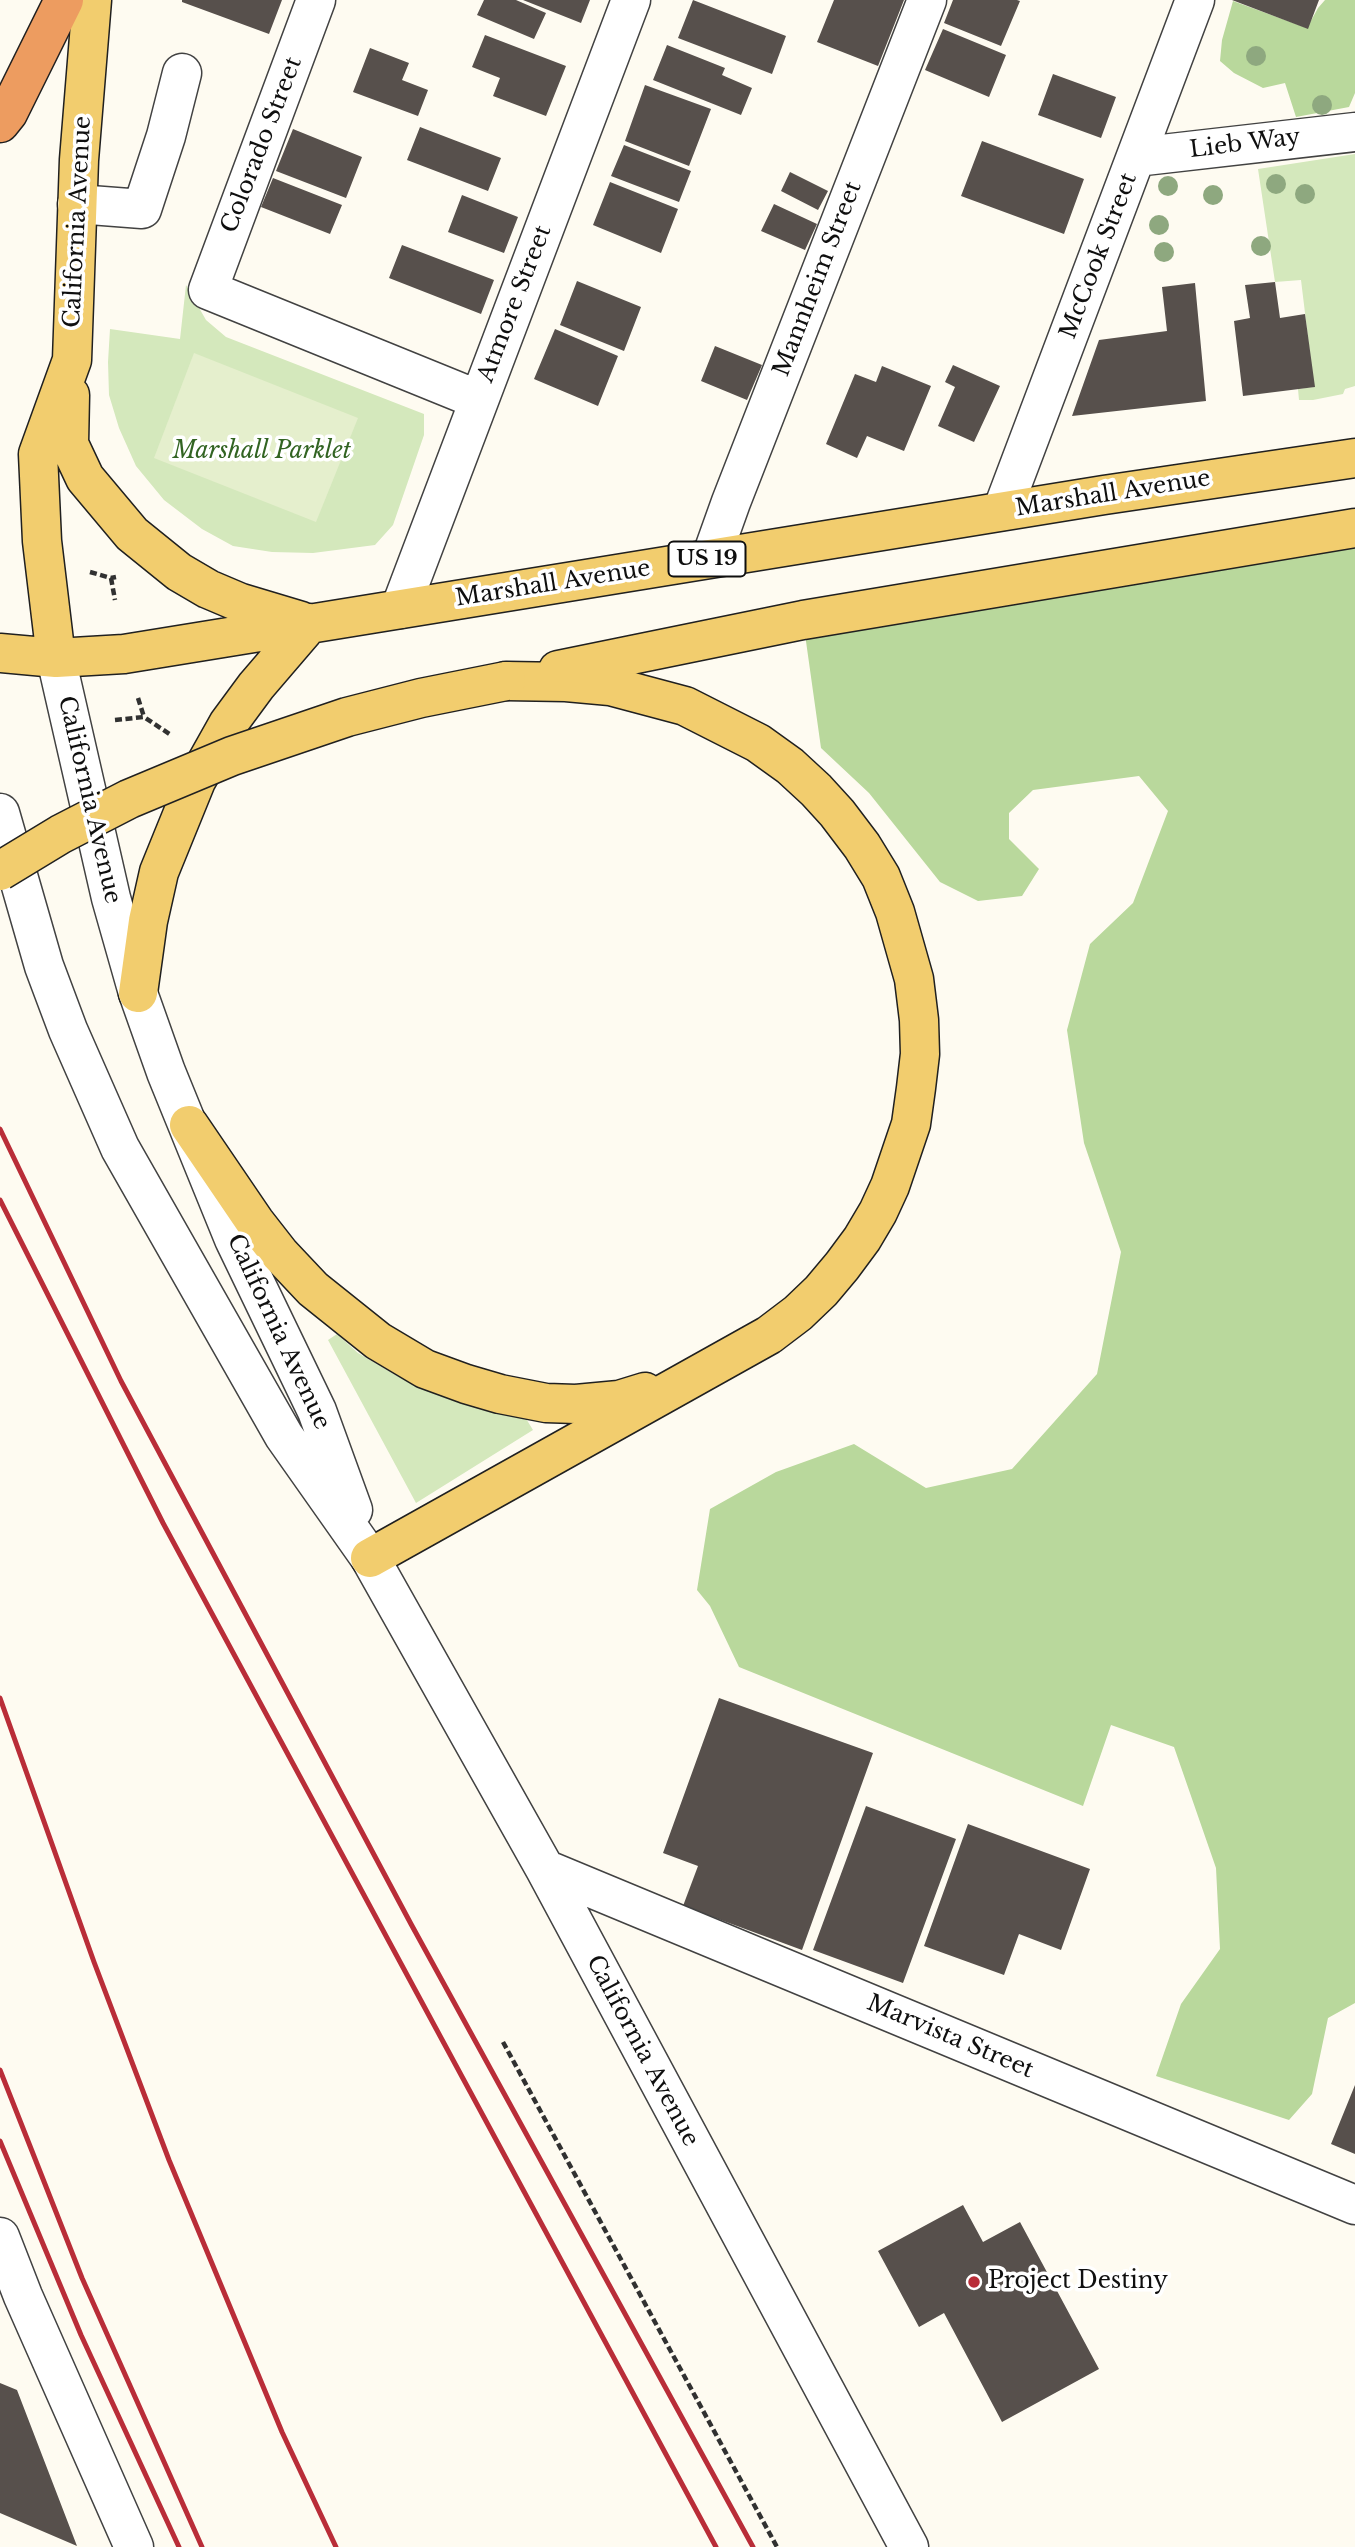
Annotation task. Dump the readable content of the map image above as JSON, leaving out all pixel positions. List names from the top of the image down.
{
  "streets": {
    "main road": ["California Avenue", "Marshall Avenue", "US 19"],
    "street": [
      "Lieb Way",
      "Colorado Street",
      "McCook Street",
      "Mannheim Street",
      "Atmore Street",
      "Marvista Street"
    ]
  },
  "crossings": [
    ["Lieb Way", "McCook Street"],
    ["Colorado Street", "Atmore Street"],
    ["California Avenue", "Marshall Avenue"],
    ["California Avenue", "Marvista Street"],
    ["McCook Street", "Marshall Avenue"],
    ["Mannheim Street", "Marshall Avenue"],
    ["Atmore Street", "Marshall Avenue"]
  ],
  "parks": ["Marshall Parklet"],
  "places": ["Project Destiny"]
}
